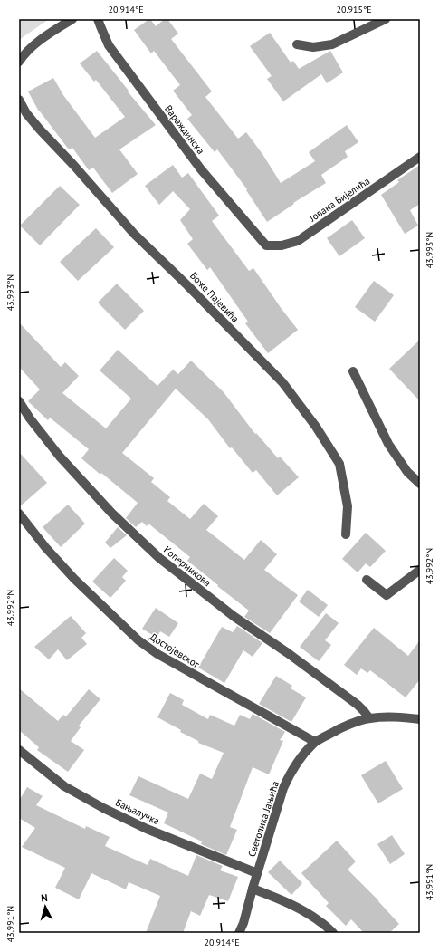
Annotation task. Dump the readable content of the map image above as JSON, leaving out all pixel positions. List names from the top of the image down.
{
  "streets": {
    "street": [
      "Вараждинска",
      "Јована Бијелића",
      "Боже Пајевића",
      "Коперникова",
      "Достојевског",
      "Бањалучка",
      "Светолика Јањића"
    ]
  },
  "crossings": [
    ["Вараждинска", "Јована Бијелића"],
    ["Коперникова", "Светолика Јањића"],
    ["Достојевског", "Светолика Јањића"],
    ["Бањалучка", "Светолика Јањића"]
  ],
  "north": "top",
  "coordinates": [
    "20.914°E",
    "20.915°E",
    "43.993°N",
    "43.992°N",
    "43.991°N"
  ]
}
